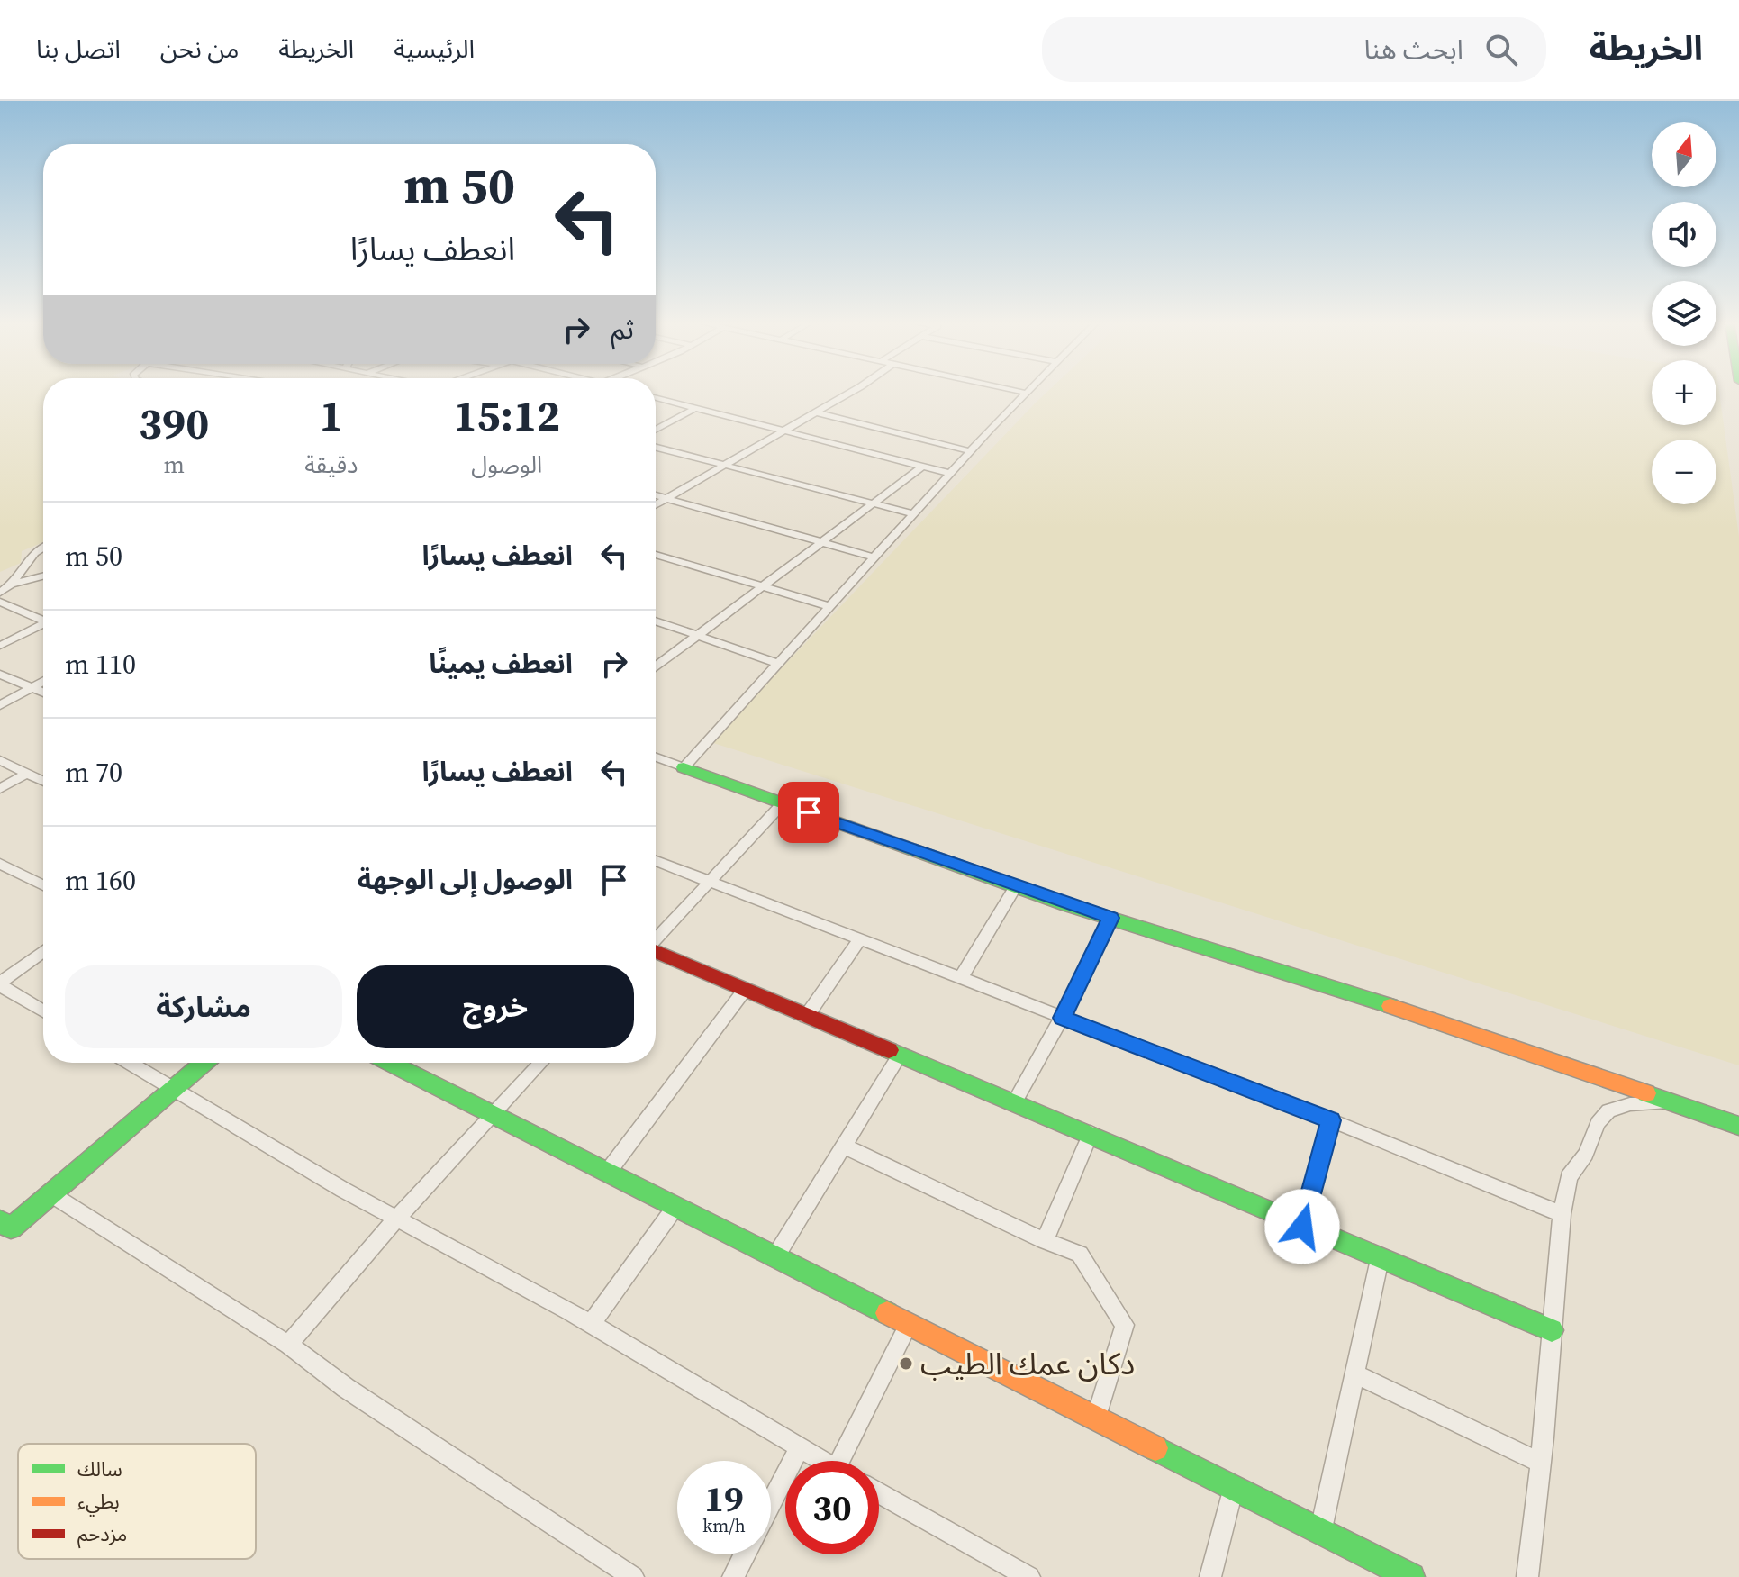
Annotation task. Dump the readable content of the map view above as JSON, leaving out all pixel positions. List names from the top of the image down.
{
  "places": ["دكان عمك الطيب"],
  "legend": ["سالك", "بطيء", "مزدحم"],
  "north": "top",
  "page": {
    "header": "الخريطة",
    "search": "ابحث هنا",
    "nav": [
      "الرئيسية",
      "الخريطة",
      "من نحن",
      "اتصل بنا"
    ],
    "map_buttons": ["+", "−"],
    "turn": ["50 m", "انعطف يسارًا"],
    "then": "ثم",
    "eta": [
      "15:12",
      "الوصول",
      "1",
      "دقيقة",
      "390",
      "m"
    ],
    "list": [
      {
        "name": "انعطف يسارًا",
        "value": "50 m"
      },
      {
        "name": "انعطف يمينًا",
        "value": "110 m"
      },
      {
        "name": "انعطف يسارًا",
        "value": "70 m"
      },
      {
        "name": "الوصول إلى الوجهة",
        "value": "160 m"
      }
    ],
    "buttons": ["خروج", "مشاركة"],
    "speed": "19 km/h",
    "limit": "30"
  }
}
